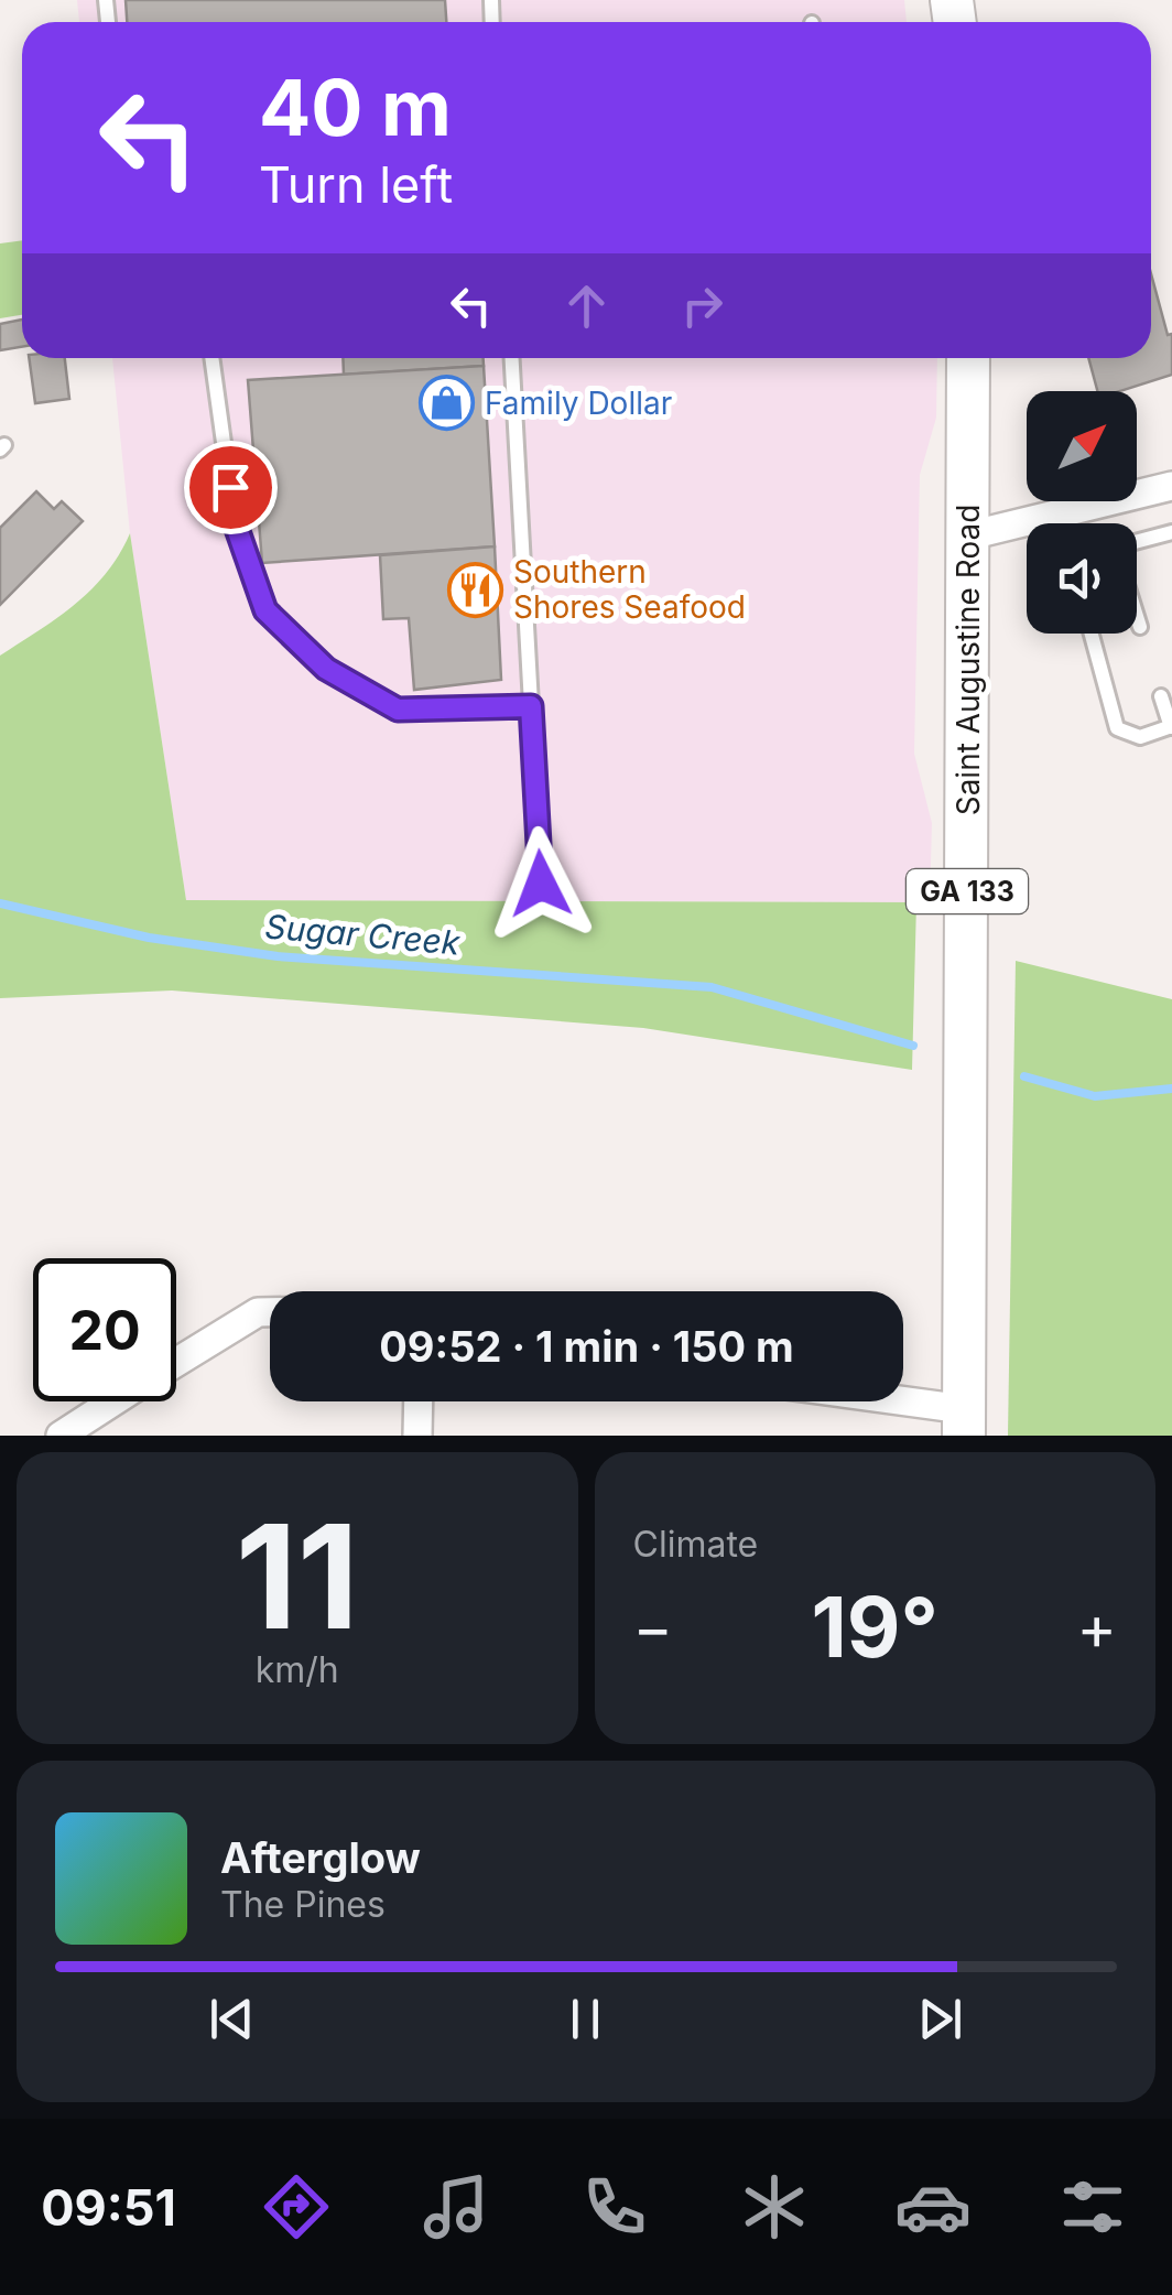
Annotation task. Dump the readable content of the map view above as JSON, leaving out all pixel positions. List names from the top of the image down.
{
  "streets": {
    "main road": ["Saint Augustine Road", "GA 133"]
  },
  "water": ["Sugar Creek"],
  "places": {
    "shop": ["Family Dollar"],
    "restaurant": ["Southern Shores Seafood"]
  },
  "north": "top right",
  "page": {
    "turn": ["40 m", "Turn left"],
    "limit": "20",
    "trip": "09:52 · 1 min · 150 m",
    "tile": [
      ["11", "km/h"],
      "Climate"
    ],
    "heat": ["−", "19°", "+"],
    "song": ["Afterglow", "The Pines"],
    "tabs": "09:51"
  }
}
